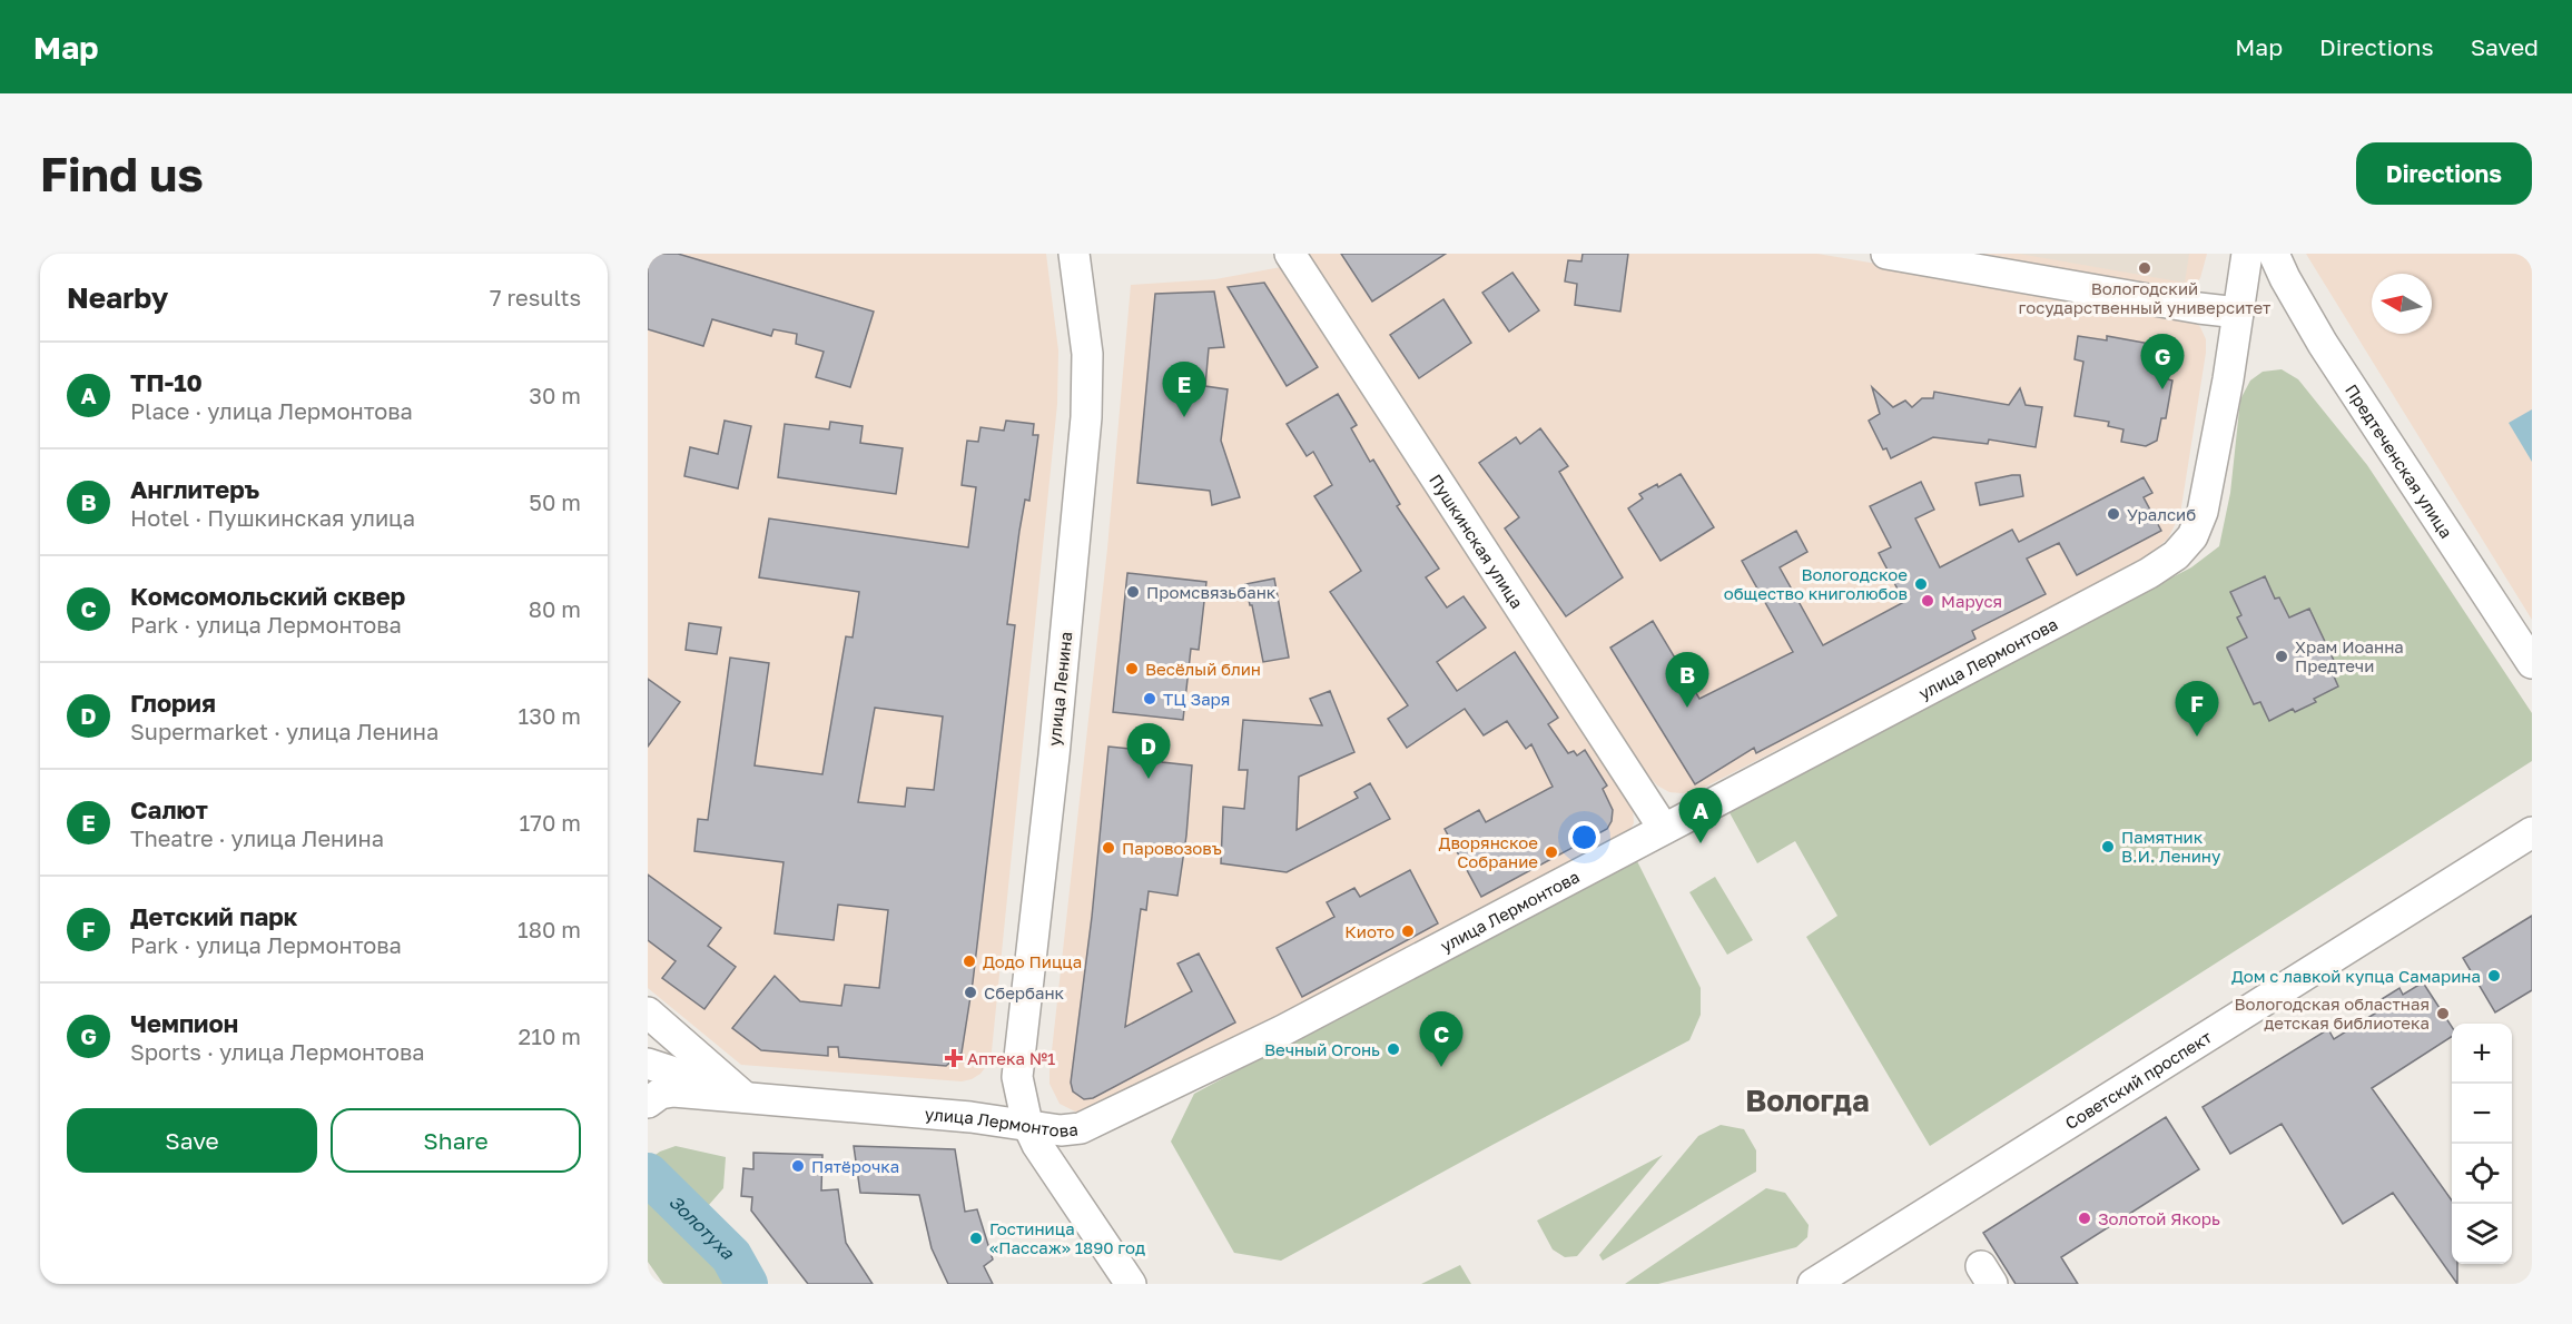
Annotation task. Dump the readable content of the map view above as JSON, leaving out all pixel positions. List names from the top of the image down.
{
  "streets": {
    "street": [
      "Предтеченская улица",
      "Пушкинская улица",
      "улица Лермонтова",
      "улица Ленина",
      "Советский проспект"
    ]
  },
  "crossings": [
    ["Пушкинская улица", "улица Лермонтова"],
    ["улица Лермонтова", "улица Ленина"]
  ],
  "districts": ["Вологда"],
  "water": ["Золотуха"],
  "places": {
    "other": [
      "Вологодский государственный университет",
      "Уралсиб",
      "Вологодское общество книголюбов",
      "Промсвязьбанк",
      "Маруся",
      "Храм Иоанна Предтечи",
      "Весёлый блин",
      "ТЦ Заря",
      "Памятник В.И. Ленину",
      "Паровозовъ",
      "Дворянское Собрание",
      "Киото",
      "Додо Пицца",
      "Дом с лавкой купца Самарина",
      "Сбербанк",
      "Вологодская областная детская библиотека",
      "Вечный Огонь",
      "Пятёрочка",
      "Золотой Якорь",
      "Гостиница «Пассаж» 1890 год"
    ],
    "health": ["Аптека №1"]
  },
  "north": "left",
  "page": {
    "header": "Map",
    "nav": ["Map", "Directions", "Saved"],
    "buttons": [
      "Directions",
      ["Save", "Share"]
    ],
    "title": "Find us",
    "heading": ["Nearby", "7 results"],
    "pins": [
      "G",
      "E",
      "B",
      "F",
      "D",
      "A",
      "C"
    ],
    "list": [
      {
        "mark": "A",
        "name": "ТП-10",
        "note": "Place · улица Лермонтова",
        "value": "30 m"
      },
      {
        "mark": "B",
        "name": "Англитеръ",
        "note": "Hotel · Пушкинская улица",
        "value": "50 m"
      },
      {
        "mark": "C",
        "name": "Комсомольский сквер",
        "note": "Park · улица Лермонтова",
        "value": "80 m"
      },
      {
        "mark": "D",
        "name": "Глория",
        "note": "Supermarket · улица Ленина",
        "value": "130 m"
      },
      {
        "mark": "E",
        "name": "Салют",
        "note": "Theatre · улица Ленина",
        "value": "170 m"
      },
      {
        "mark": "F",
        "name": "Детский парк",
        "note": "Park · улица Лермонтова",
        "value": "180 m"
      },
      {
        "mark": "G",
        "name": "Чемпион",
        "note": "Sports · улица Лермонтова",
        "value": "210 m"
      }
    ],
    "map_buttons": ["+", "−"]
  }
}
